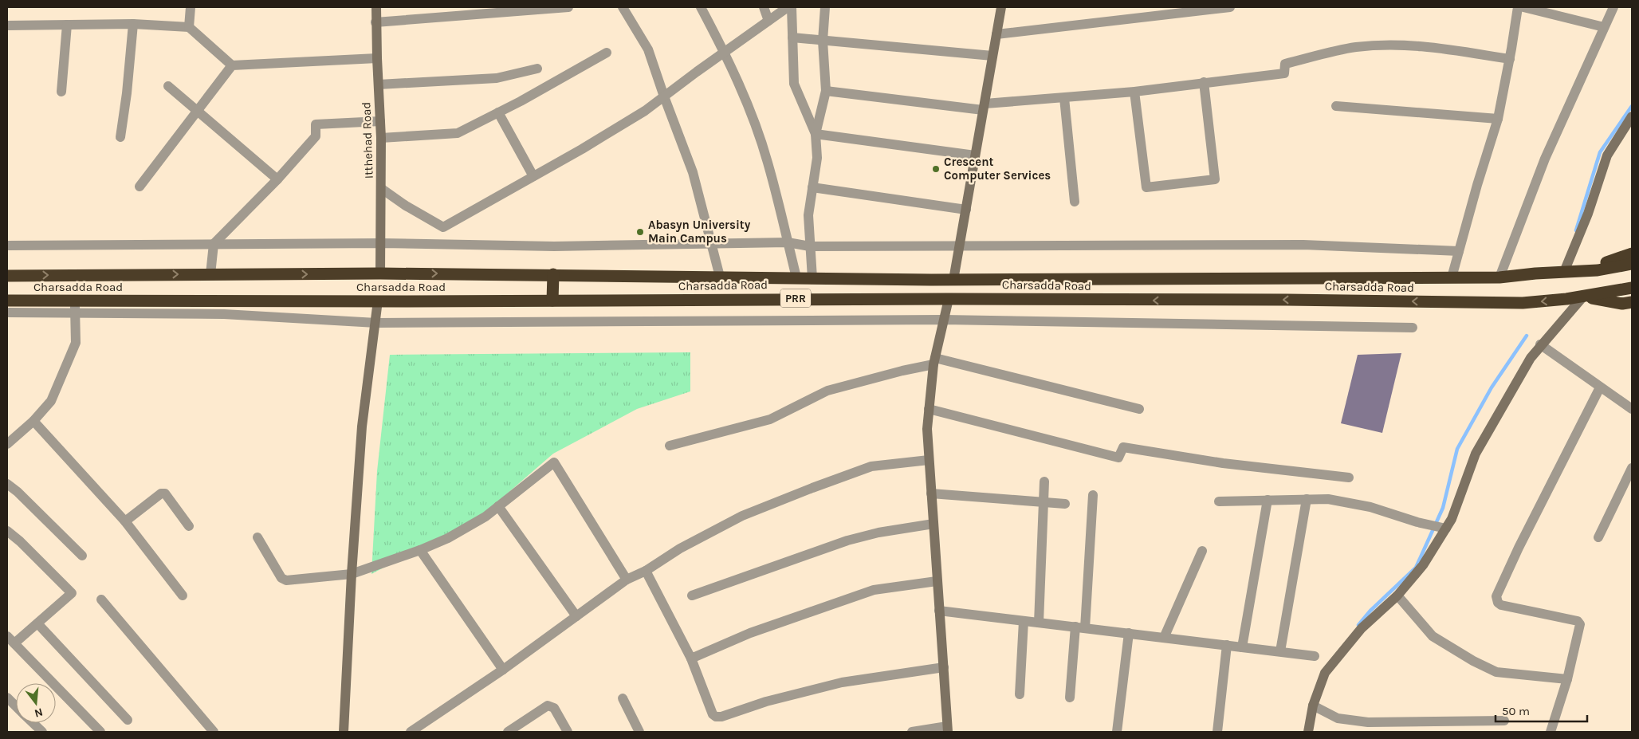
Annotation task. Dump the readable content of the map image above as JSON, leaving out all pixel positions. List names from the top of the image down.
{
  "streets": {
    "highway": ["Charsadda Road", "PRR"],
    "street": ["Itthehad Road"]
  },
  "crossings": [
    ["Itthehad Road", "Charsadda Road"],
    ["Charsadda Road", "PRR"]
  ],
  "places": ["Crescent Computer Services", "Abasyn University Main Campus"],
  "scale_bar": "50 m",
  "north": "bottom"
}
